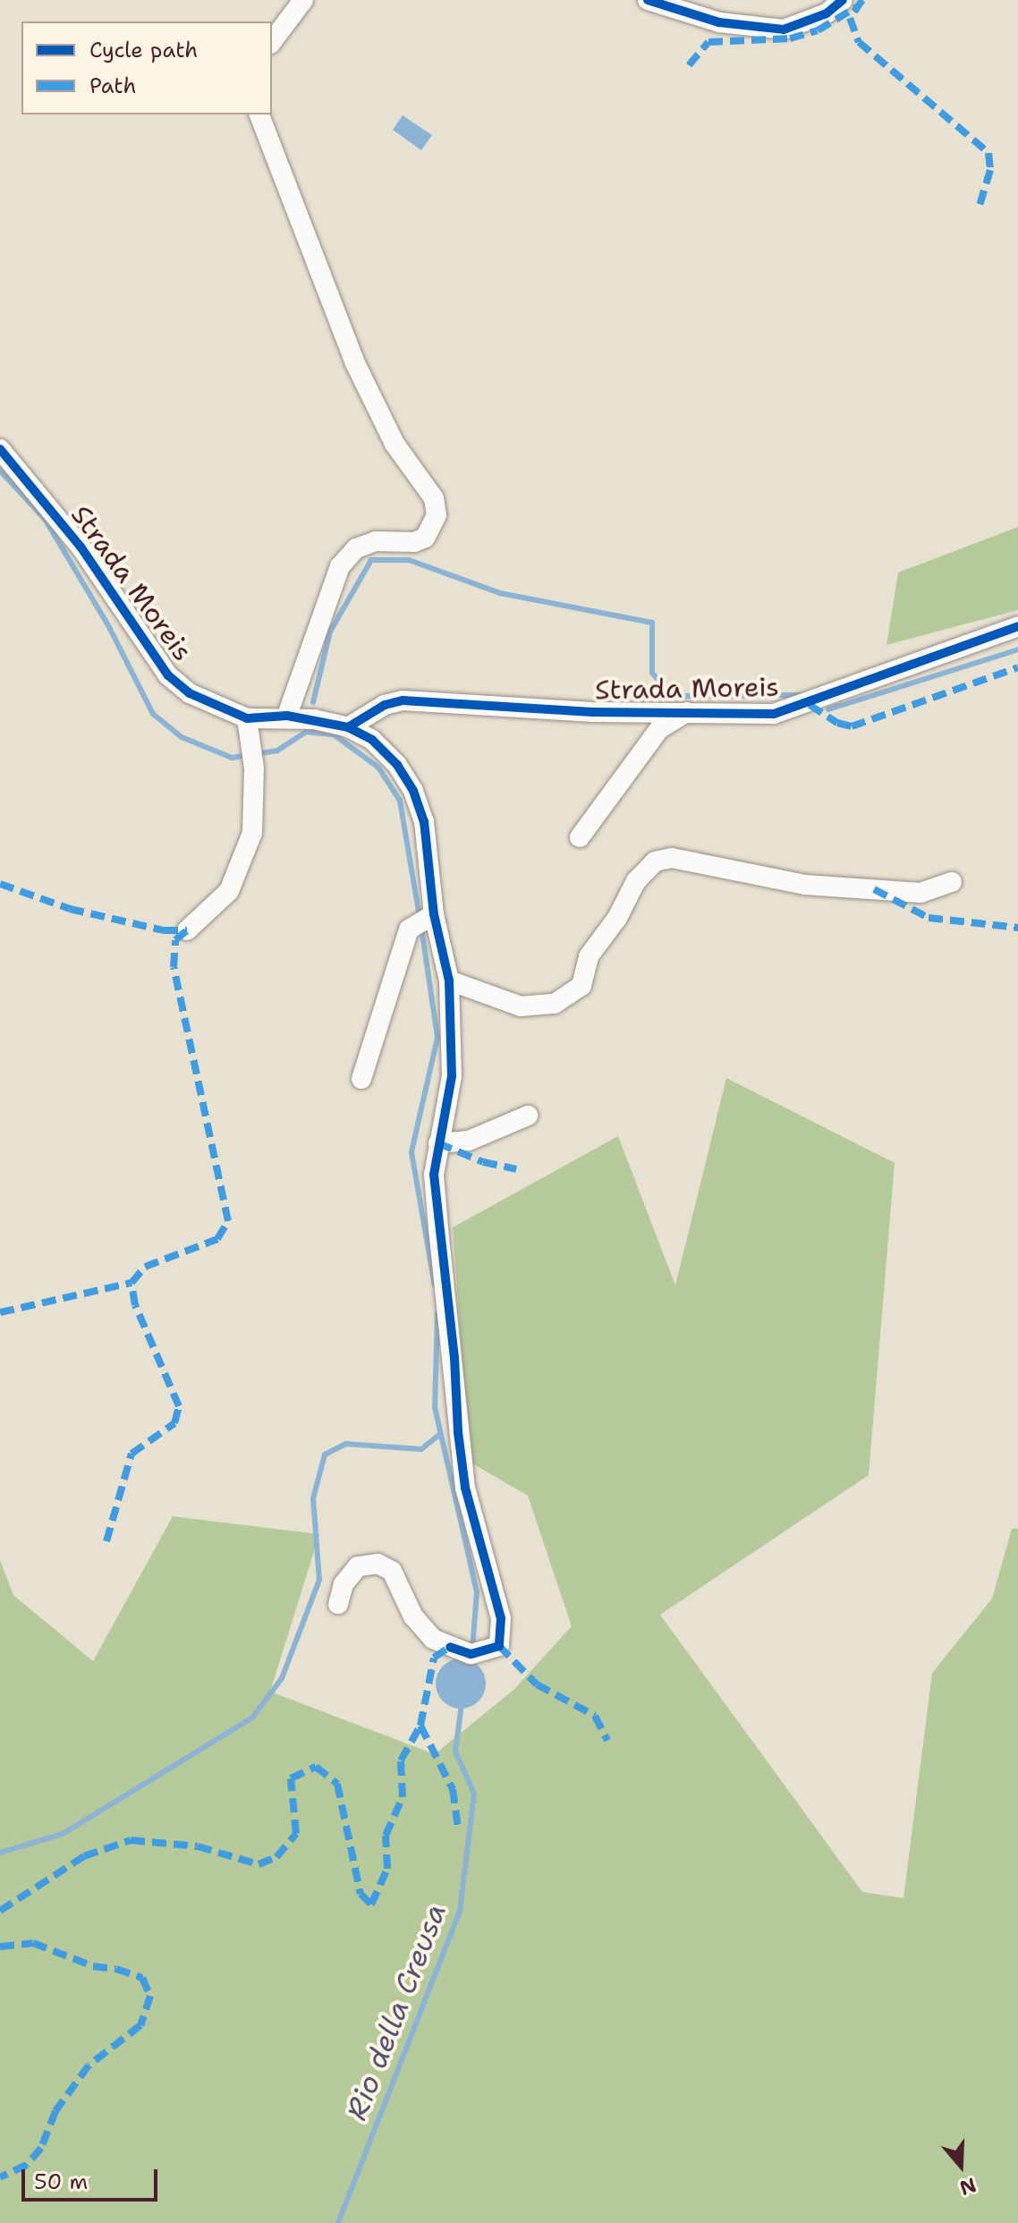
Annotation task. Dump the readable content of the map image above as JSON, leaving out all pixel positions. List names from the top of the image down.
{
  "streets": {
    "street": ["Strada Moreis"]
  },
  "water": ["Rio della Creusa"],
  "legend": ["Cycle path", "Path"],
  "scale_bar": "50 m",
  "north": "bottom"
}
